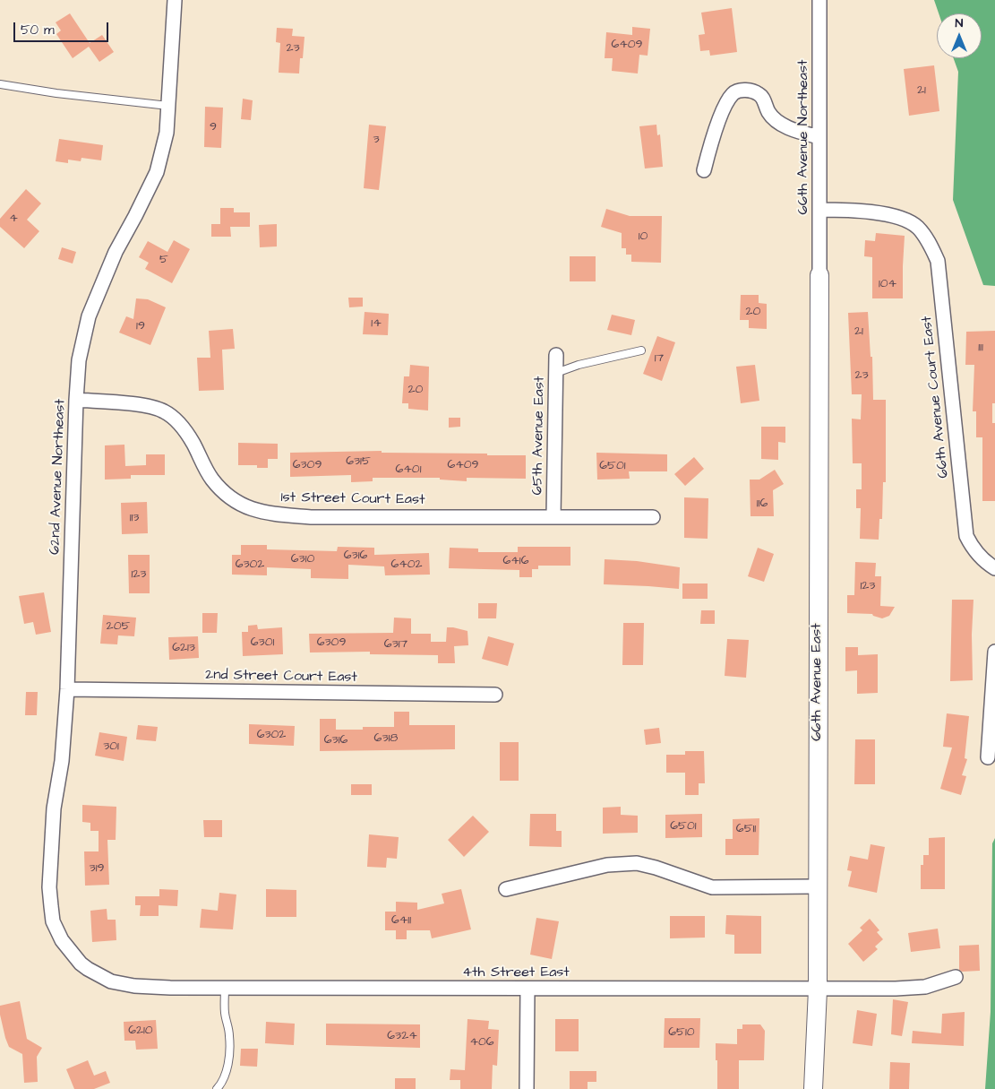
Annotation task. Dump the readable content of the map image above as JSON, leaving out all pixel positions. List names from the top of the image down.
{
  "streets": {
    "street": [
      "66th Avenue Northeast",
      "66th Avenue Court East",
      "65th Avenue East",
      "62nd Avenue Northeast",
      "1st Street Court East",
      "2nd Street Court East",
      "66th Avenue East",
      "4th Street East"
    ]
  },
  "crossings": [
    ["66th Avenue Northeast", "66th Avenue Court East"],
    ["66th Avenue Northeast", "66th Avenue East"],
    ["65th Avenue East", "1st Street Court East"],
    ["62nd Avenue Northeast", "1st Street Court East"],
    ["62nd Avenue Northeast", "2nd Street Court East"],
    ["62nd Avenue Northeast", "4th Street East"],
    ["66th Avenue East", "4th Street East"]
  ],
  "house_numbers": [
    "6409",
    "23",
    "21",
    "9",
    "3",
    "4",
    "10",
    "5",
    "104",
    "20",
    "14",
    "19",
    "21",
    "111",
    "17",
    "23",
    "20",
    "6315",
    "6309",
    "6409",
    "6501",
    "6401",
    "116",
    "113",
    "6316",
    "6310",
    "6416",
    "6302",
    "6402",
    "123",
    "123",
    "205",
    "6301",
    "6309",
    "6317",
    "6213",
    "6302",
    "6318",
    "6316",
    "301",
    "6501",
    "6511",
    "319",
    "6411",
    "6210",
    "6510",
    "6324",
    "406"
  ],
  "scale_bar": "50 m",
  "north": "top"
}
